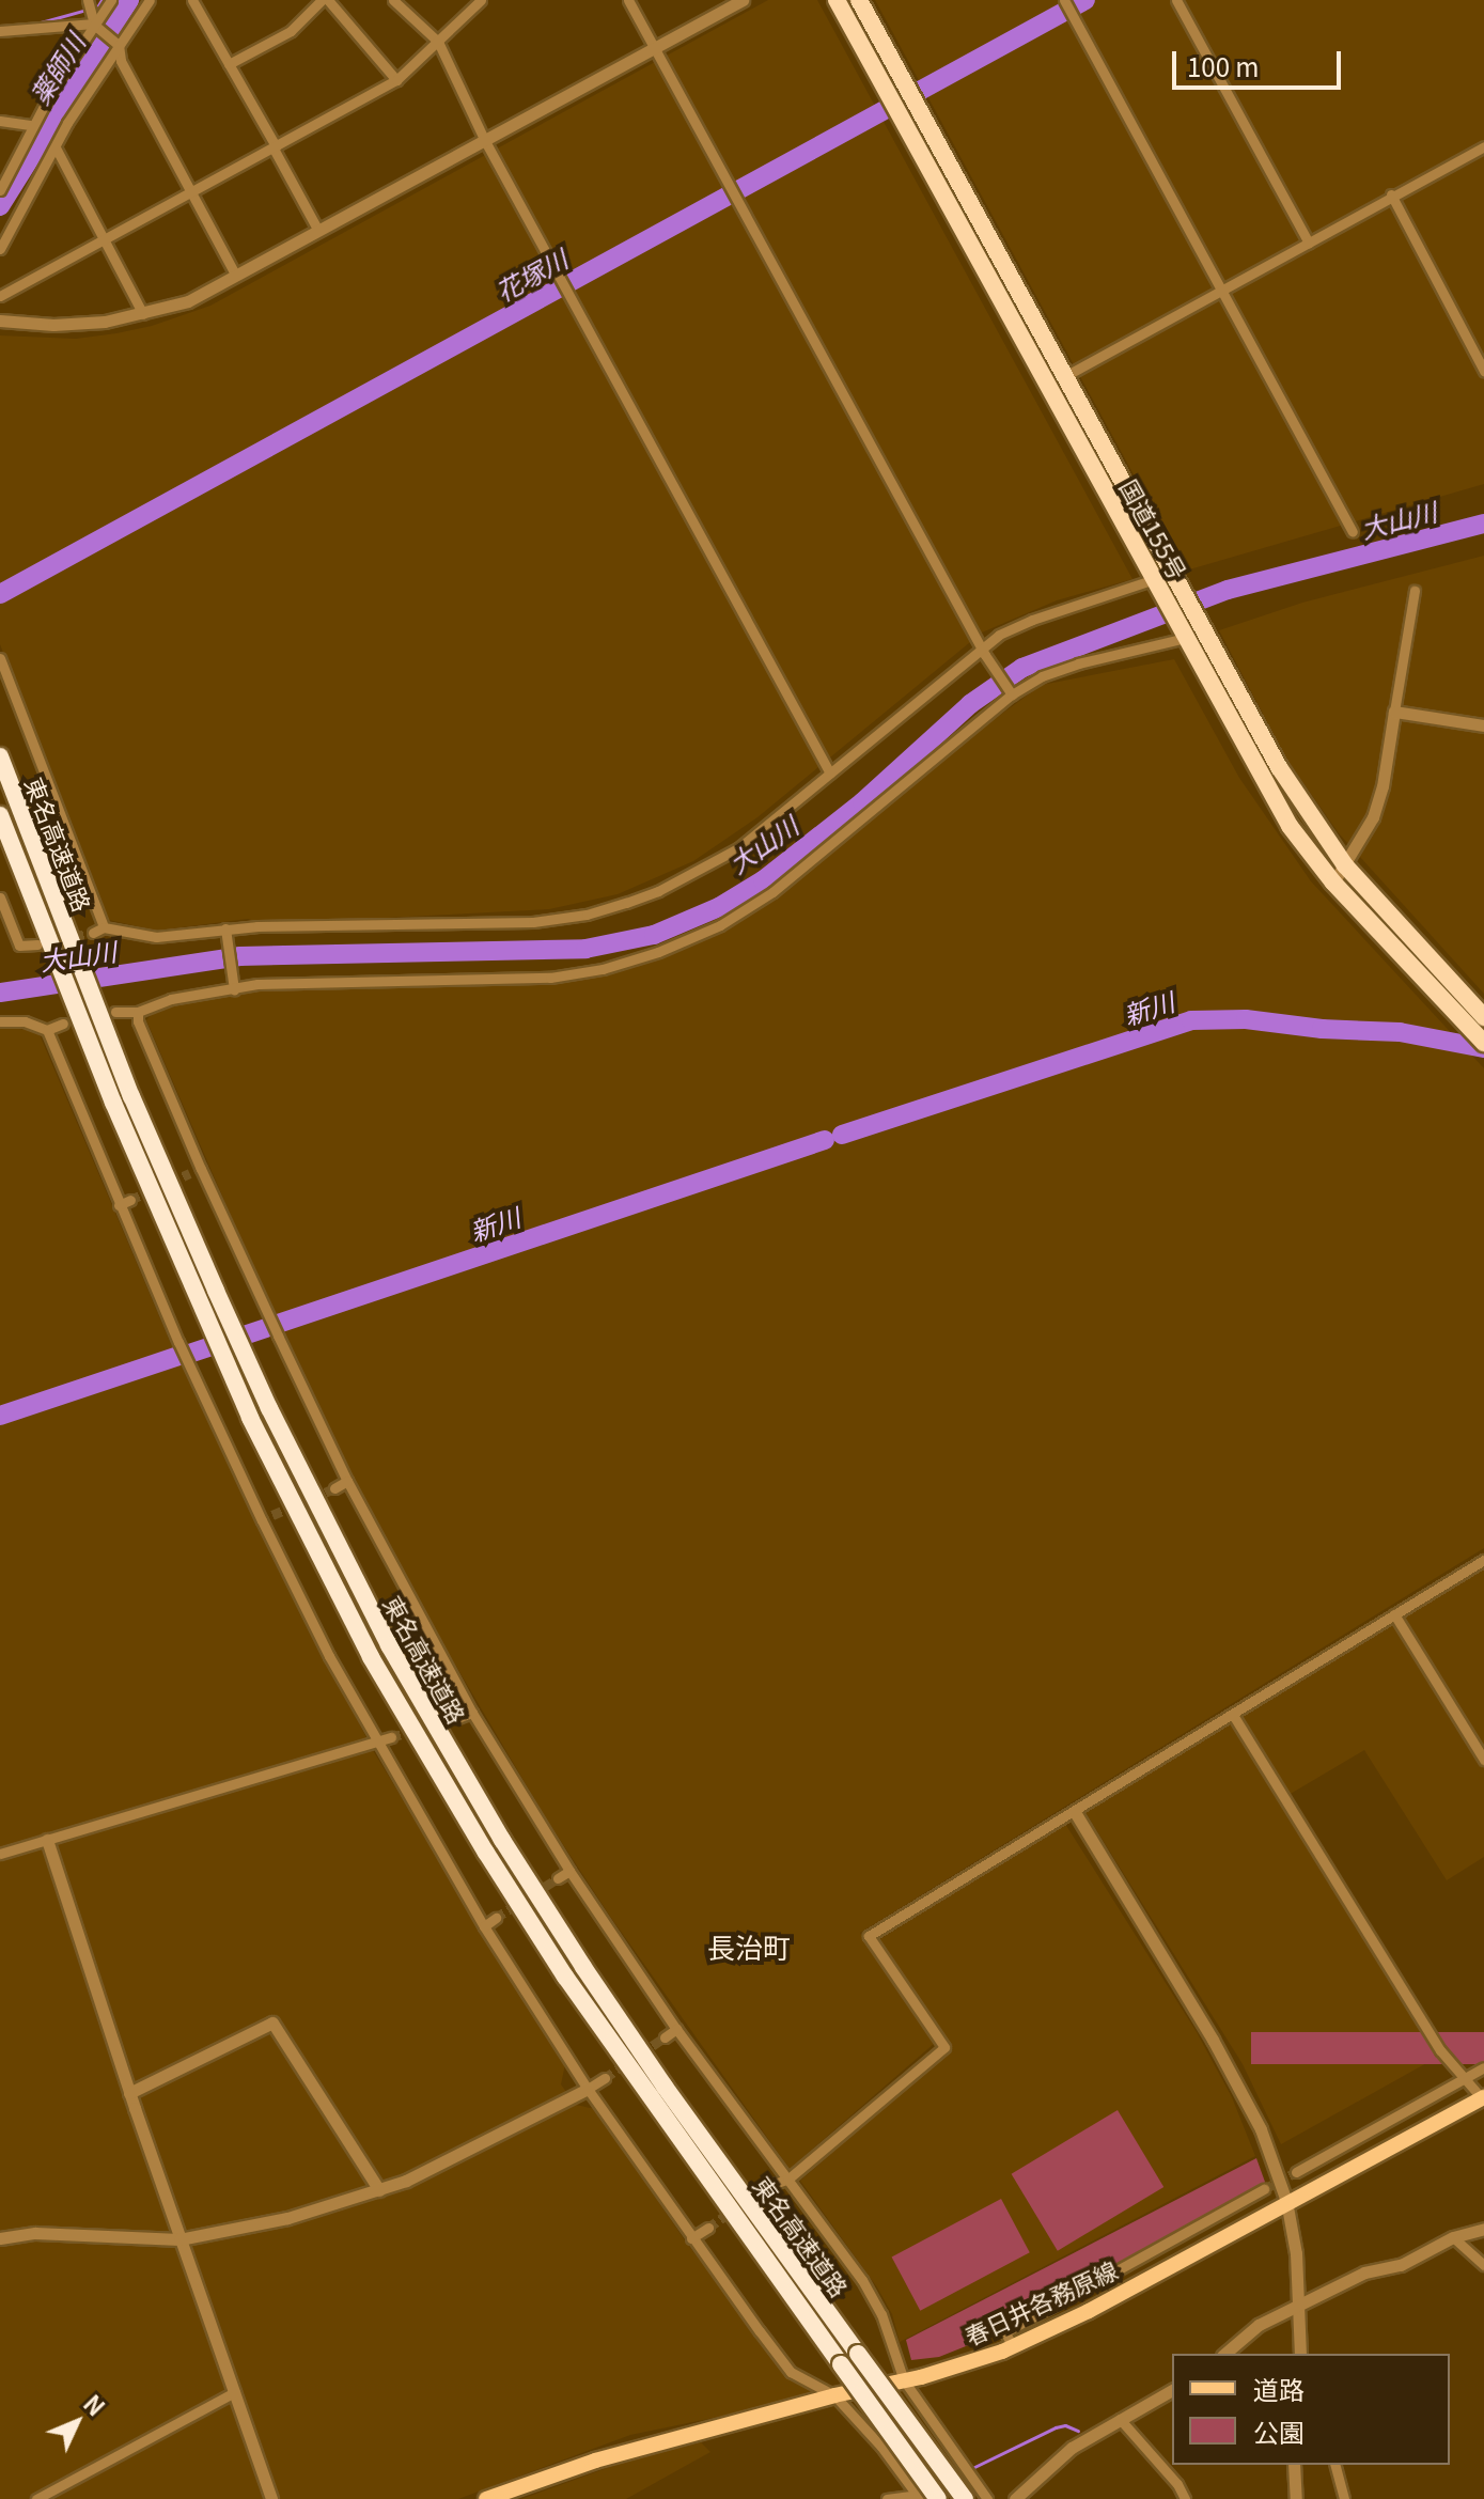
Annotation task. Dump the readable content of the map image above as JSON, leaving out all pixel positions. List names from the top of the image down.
{
  "streets": {
    "highway": ["国道155号", "東名高速道路"],
    "main road": ["春日井各務原線"]
  },
  "districts": ["長治町"],
  "water": [
    "薬師川",
    "花塚川",
    "大山川",
    "新川"
  ],
  "legend": ["道路", "公園"],
  "scale_bar": "100 m",
  "north": "top right"
}
